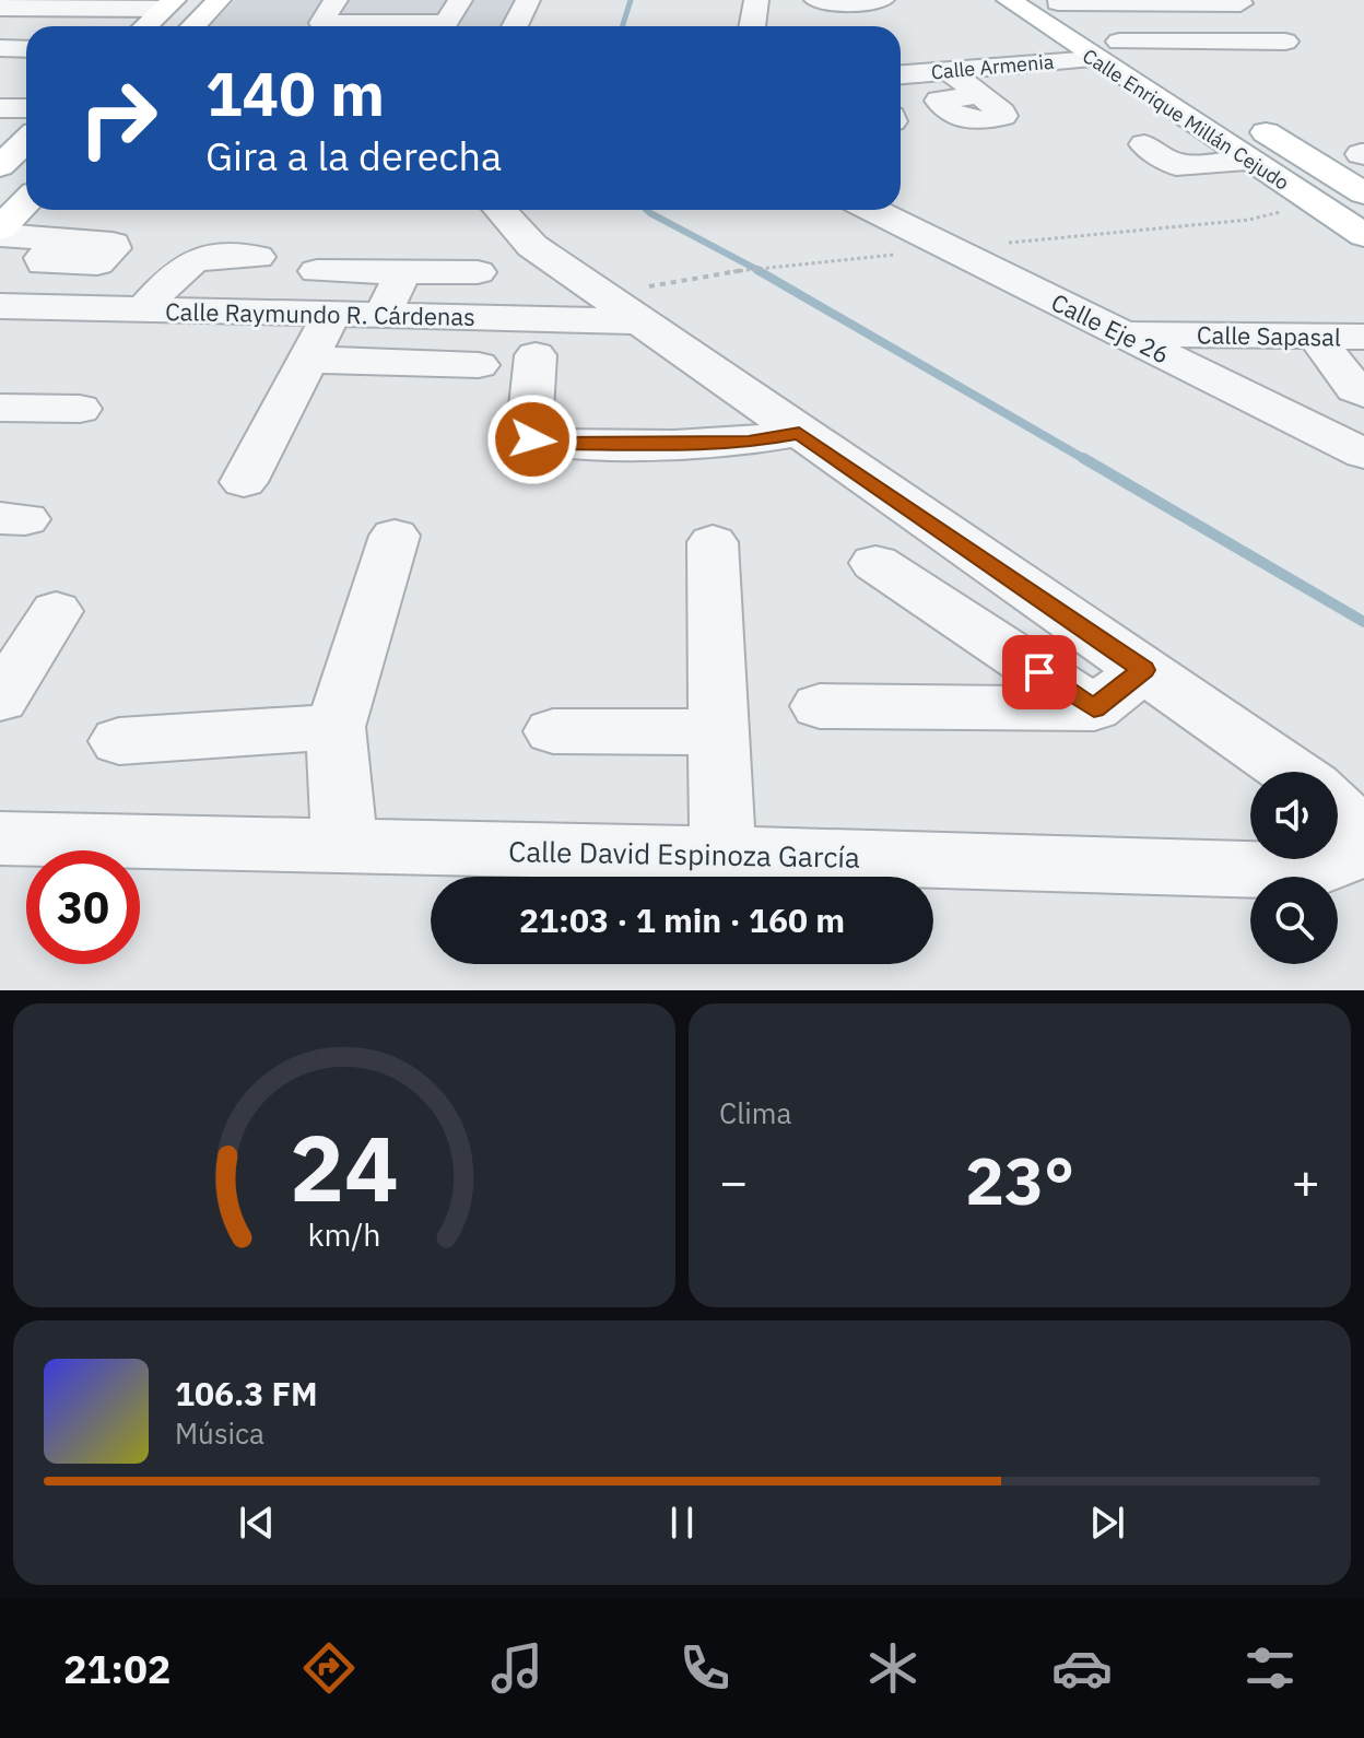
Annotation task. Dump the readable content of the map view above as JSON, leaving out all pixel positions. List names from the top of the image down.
{
  "streets": {
    "main road": ["Calle Enrique Millán Cejudo"],
    "street": [
      "Calle Armenia",
      "Calle Raymundo R. Cárdenas",
      "Calle Eje 26",
      "Calle Sapasal",
      "Calle David Espinoza García"
    ]
  },
  "crossings": [
    ["Calle Armenia", "Calle Enrique Millán Cejudo"],
    ["Calle Eje 26", "Calle Sapasal"]
  ],
  "page": {
    "turn": ["140 m", "Gira a la derecha"],
    "limit": "30",
    "trip": "21:03 · 1 min · 160 m",
    "tile": "Clima",
    "heat": ["−", "23°", "+"],
    "song": ["106.3 FM", "Música"],
    "tabs": "21:02",
    "gauge": ["24", "km/h"]
  }
}
